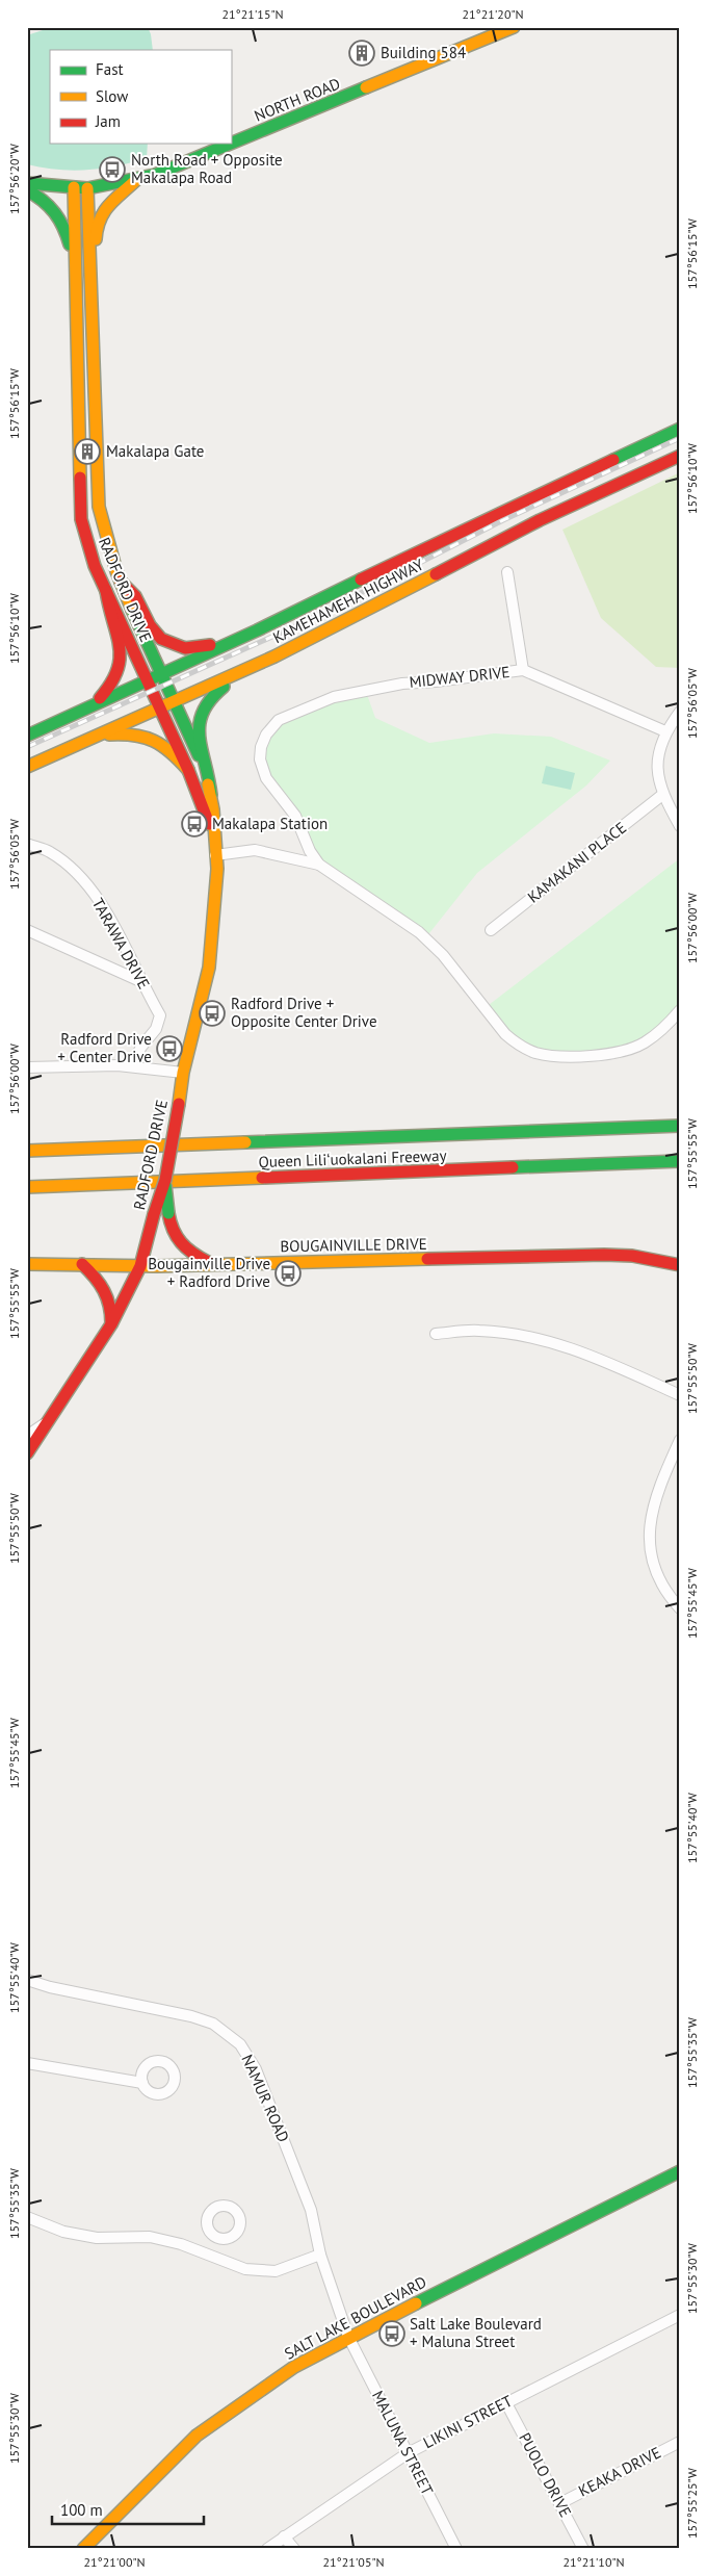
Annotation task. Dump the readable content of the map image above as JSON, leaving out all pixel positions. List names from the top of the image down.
{
  "streets": {
    "main road": [
      "NORTH ROAD",
      "RADFORD DRIVE",
      "KAMEHAMEHA HIGHWAY",
      "Queen Liliʻuokalani Freeway",
      "BOUGAINVILLE DRIVE",
      "SALT LAKE BOULEVARD"
    ],
    "street": [
      "MIDWAY DRIVE",
      "KAMAKANI PLACE",
      "TARAWA DRIVE",
      "NAMUR ROAD",
      "LIKINI STREET",
      "MALUNA STREET",
      "KEAKA DRIVE",
      "PUOLO DRIVE"
    ]
  },
  "crossings": [
    ["NORTH ROAD", "RADFORD DRIVE"],
    ["RADFORD DRIVE", "KAMEHAMEHA HIGHWAY"],
    ["RADFORD DRIVE", "BOUGAINVILLE DRIVE"],
    ["NAMUR ROAD", "SALT LAKE BOULEVARD"],
    ["NAMUR ROAD", "MALUNA STREET"],
    ["SALT LAKE BOULEVARD", "MALUNA STREET"],
    ["LIKINI STREET", "MALUNA STREET"],
    ["LIKINI STREET", "PUOLO DRIVE"],
    ["KEAKA DRIVE", "PUOLO DRIVE"]
  ],
  "places": {
    "building": ["Building 584", "Makalapa Gate"],
    "bus stop": [
      "North Road + Opposite Makalapa Road",
      "Makalapa Station",
      "Radford Drive + Opposite Center Drive",
      "Radford Drive + Center Drive",
      "Bougainville Drive + Radford Drive",
      "Salt Lake Boulevard + Maluna Street"
    ]
  },
  "legend": ["Fast", "Slow", "Jam"],
  "scale_bar": "100 m",
  "coordinates": [
    "21°21'15\"N",
    "21°21'20\"N",
    "157°56'20\"W",
    "157°56'15\"W",
    "157°56'10\"W",
    "157°56'05\"W",
    "157°56'00\"W",
    "157°55'55\"W",
    "157°55'50\"W",
    "157°55'45\"W",
    "157°55'40\"W",
    "157°55'35\"W",
    "157°55'30\"W",
    "157°55'25\"W",
    "21°21'00\"N",
    "21°21'05\"N",
    "21°21'10\"N"
  ]
}
